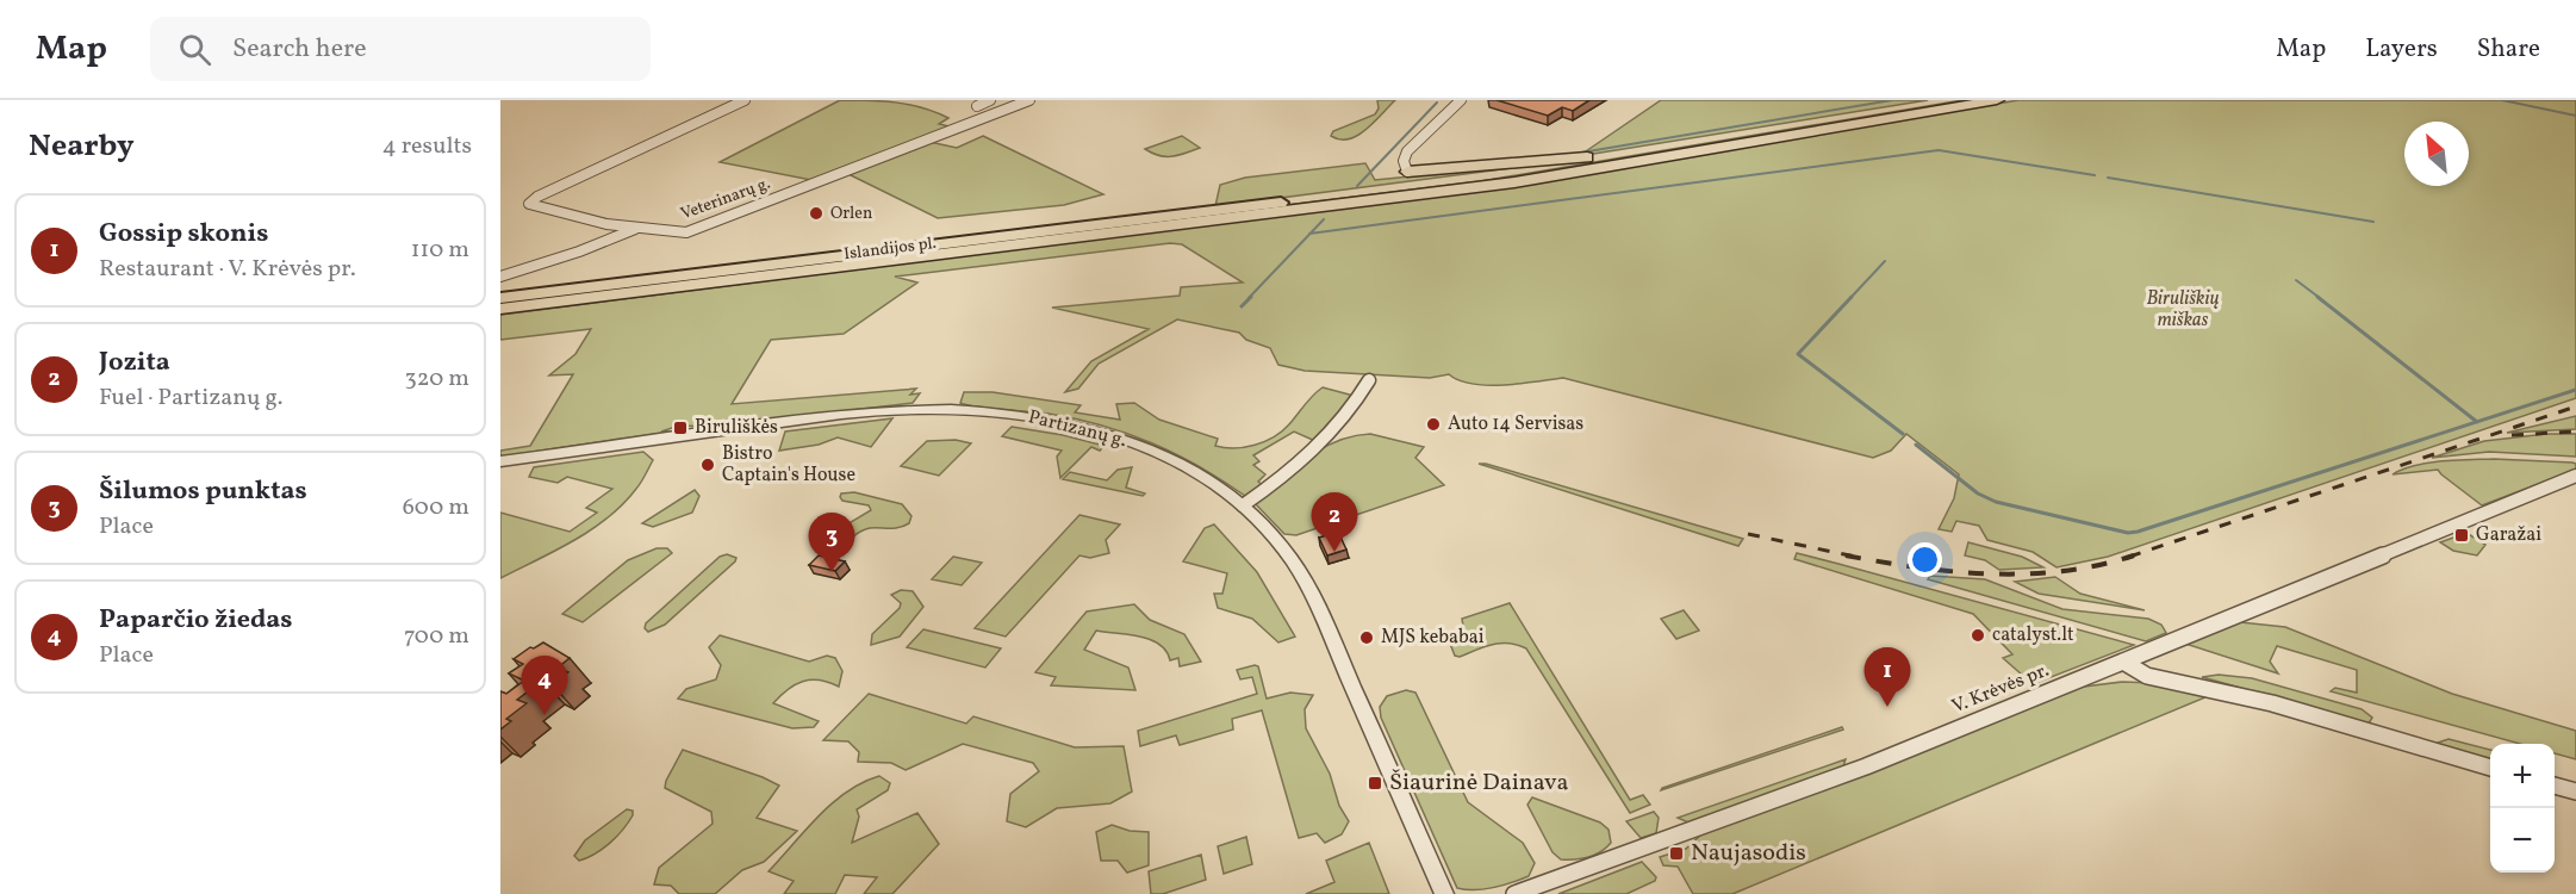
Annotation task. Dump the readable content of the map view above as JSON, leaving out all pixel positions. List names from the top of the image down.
{
  "streets": {
    "highway": ["Islandijos pl."],
    "street": ["Veterinarų g.", "Partizanų g.", "V. Krėvės pr."]
  },
  "parks": ["Biruliškių miškas"],
  "places": {
    "other": [
      "Orlen",
      "Auto 14 Servisas",
      "Bistro Captain's House",
      "catalyst.lt",
      "MJS kebabai"
    ],
    "transit": [
      "Biruliškės",
      "Garažai",
      "Šiaurinė Dainava",
      "Naujasodis"
    ]
  },
  "north": "top left",
  "page": {
    "header": "Map",
    "search": "Search here",
    "nav": ["Map", "Layers", "Share"],
    "heading": ["Nearby", "4 results"],
    "list": [
      {
        "mark": "1",
        "name": "Gossip skonis",
        "note": "Restaurant · V. Krėvės pr.",
        "value": "110 m"
      },
      {
        "mark": "2",
        "name": "Jozita",
        "note": "Fuel · Partizanų g.",
        "value": "320 m"
      },
      {
        "mark": "3",
        "name": "Šilumos punktas",
        "note": "Place",
        "value": "600 m"
      },
      {
        "mark": "4",
        "name": "Paparčio žiedas",
        "note": "Place",
        "value": "700 m"
      }
    ],
    "pins": [
      "2",
      "3",
      "1",
      "4"
    ],
    "map_buttons": ["+", "−"]
  }
}
